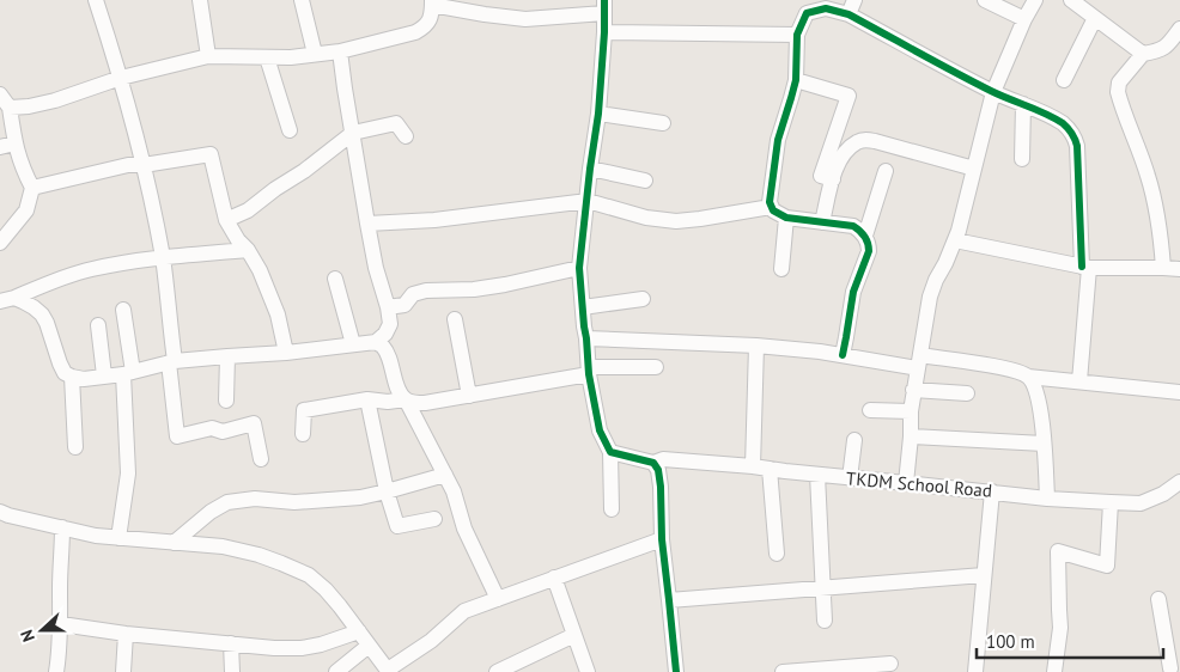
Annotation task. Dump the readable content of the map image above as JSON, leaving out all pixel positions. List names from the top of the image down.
{
  "streets": {
    "street": ["TKDM School Road"]
  },
  "scale_bar": "100 m",
  "north": "left"
}
